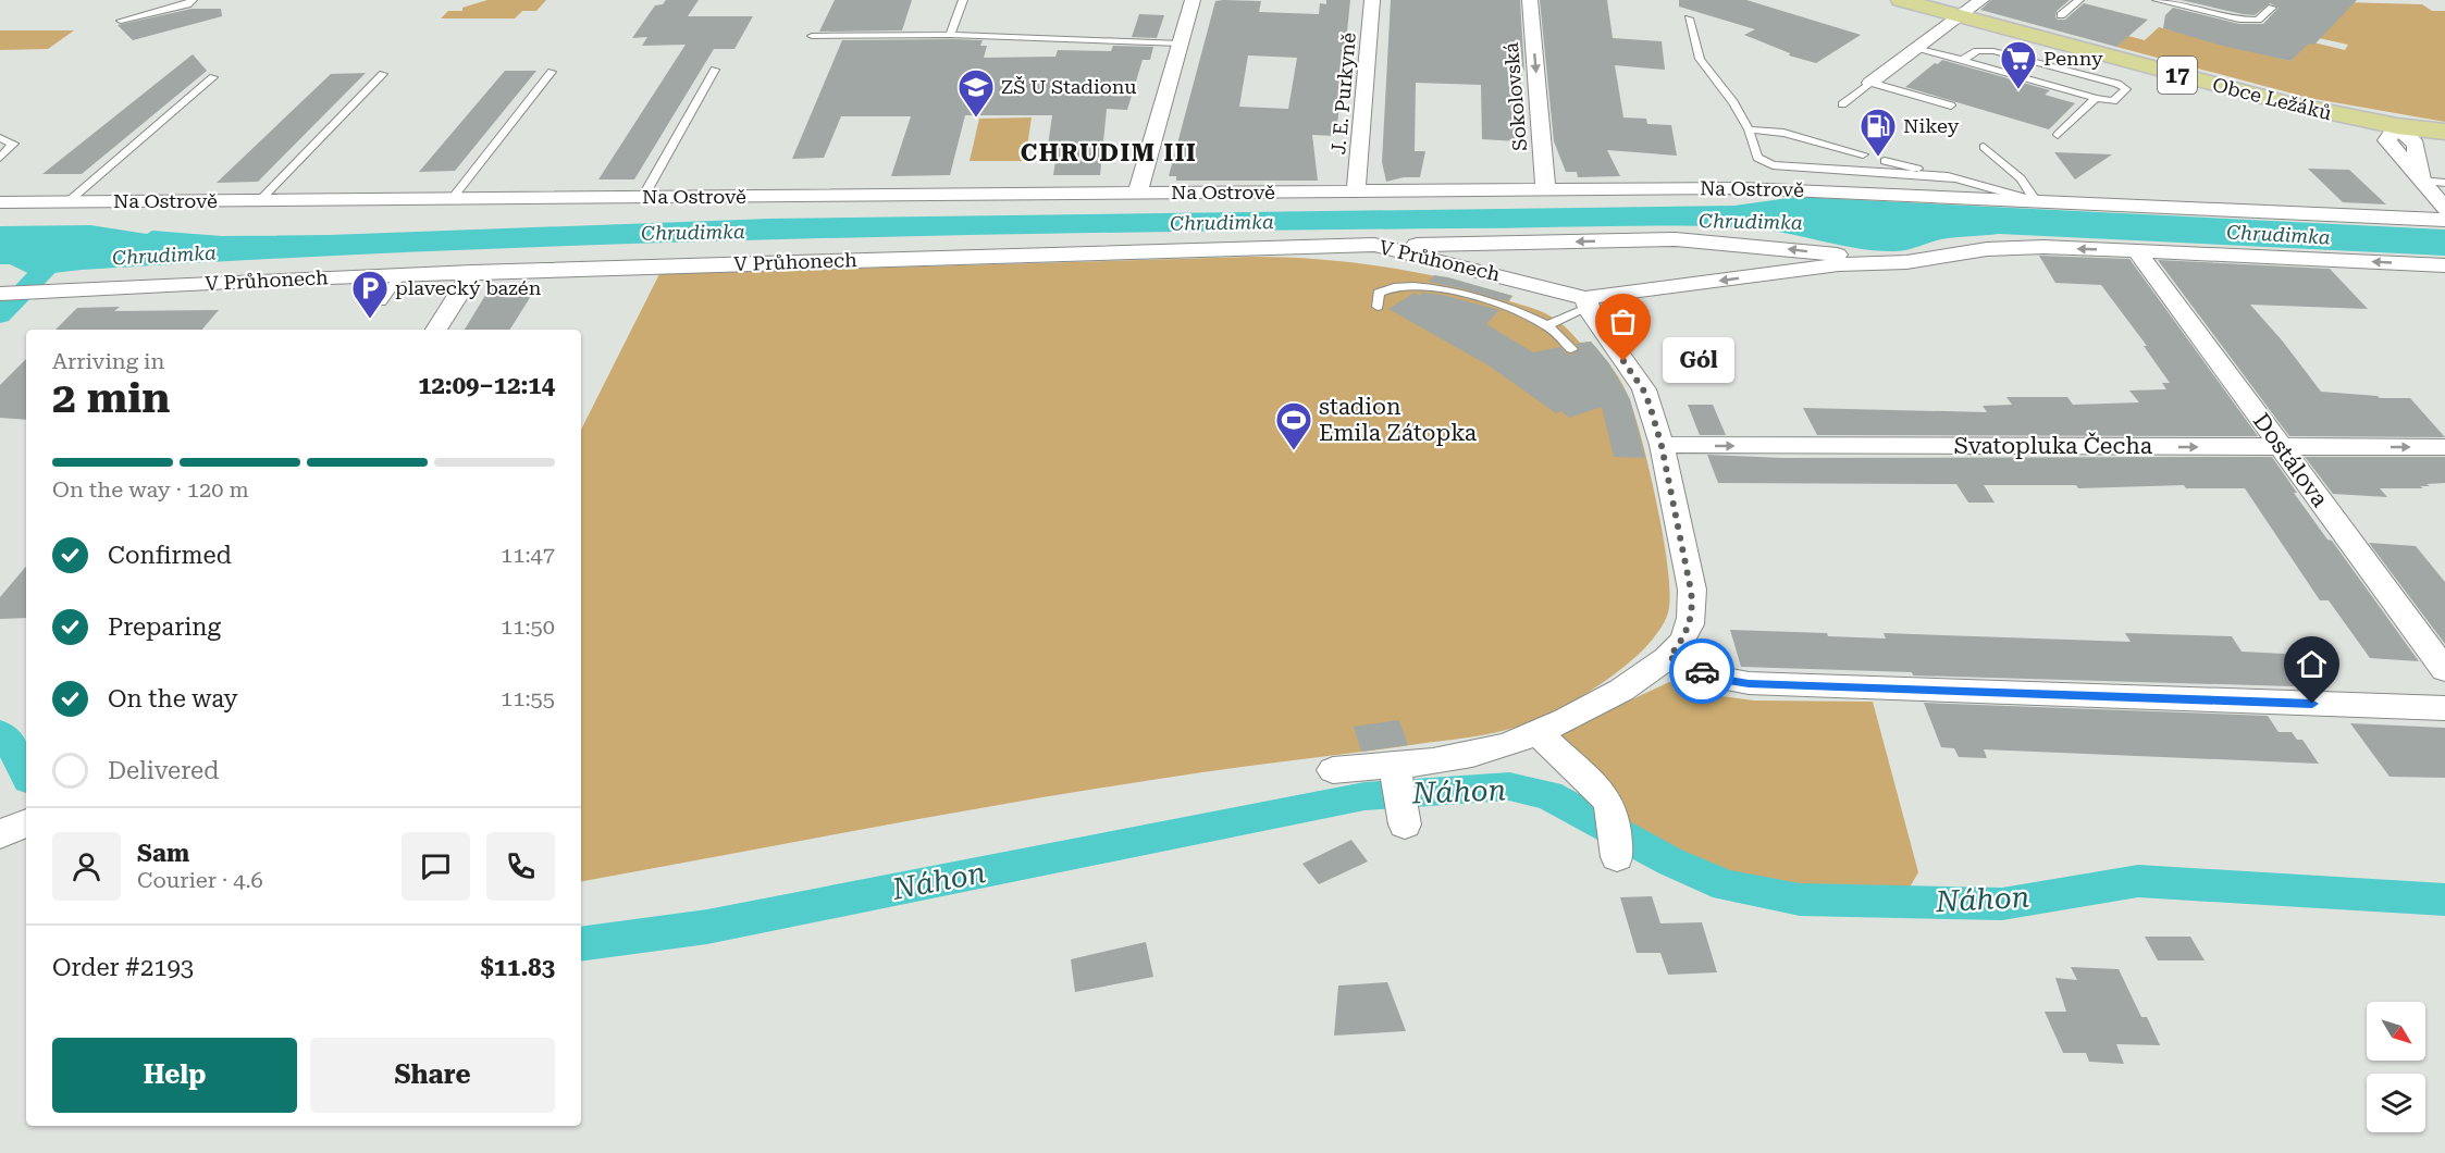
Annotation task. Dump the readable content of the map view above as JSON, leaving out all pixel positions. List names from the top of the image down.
{
  "streets": {
    "main road": ["17", "Obce Ležáků"],
    "street": [
      "J. E. Purkyně",
      "Sokolovská",
      "Na Ostrově",
      "V Průhonech",
      "Svatopluka Čecha",
      "Dostálova"
    ]
  },
  "crossings": [
    ["17", "Obce Ležáků"],
    ["J. E. Purkyně", "Na Ostrově"],
    ["Sokolovská", "Na Ostrově"],
    ["Svatopluka Čecha", "Dostálova"]
  ],
  "one_way": ["Sokolovská"],
  "districts": ["CHRUDIM III"],
  "water": ["Chrudimka", "Náhon"],
  "places": {
    "supermarket": ["Penny"],
    "school or university": ["ZŠ U Stadionu"],
    "fuel station": ["Nikey"],
    "parking": ["plavecký bazén"],
    "other": ["Gól"],
    "sports": ["stadion Emila Zátopka"]
  },
  "north": "bottom right",
  "page": {
    "heading": ["2 min", "Arriving in", "12:09–12:14"],
    "panel": [
      "Sam",
      "Courier · 4.6",
      "Order #2193",
      "$11.83"
    ],
    "bubble": "Gól",
    "bar": "On the way · 120 m",
    "list": [
      ["Confirmed", "11:47"],
      ["Preparing", "11:50"],
      ["On the way", "11:55"],
      "Delivered"
    ],
    "buttons": ["Help", "Share"]
  }
}
